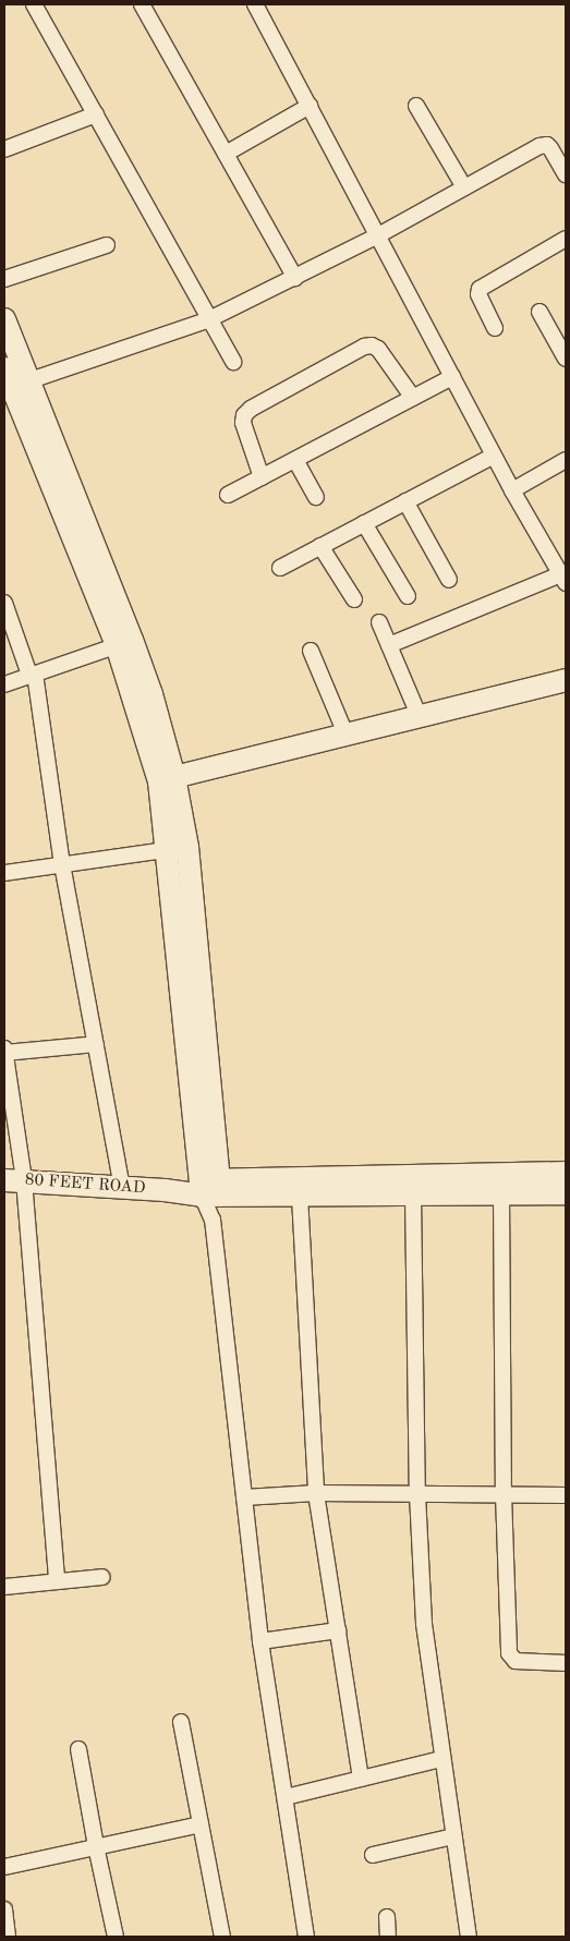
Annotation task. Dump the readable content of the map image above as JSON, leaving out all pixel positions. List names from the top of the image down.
{
  "streets": {
    "street": ["80 FEET ROAD"]
  }
}
